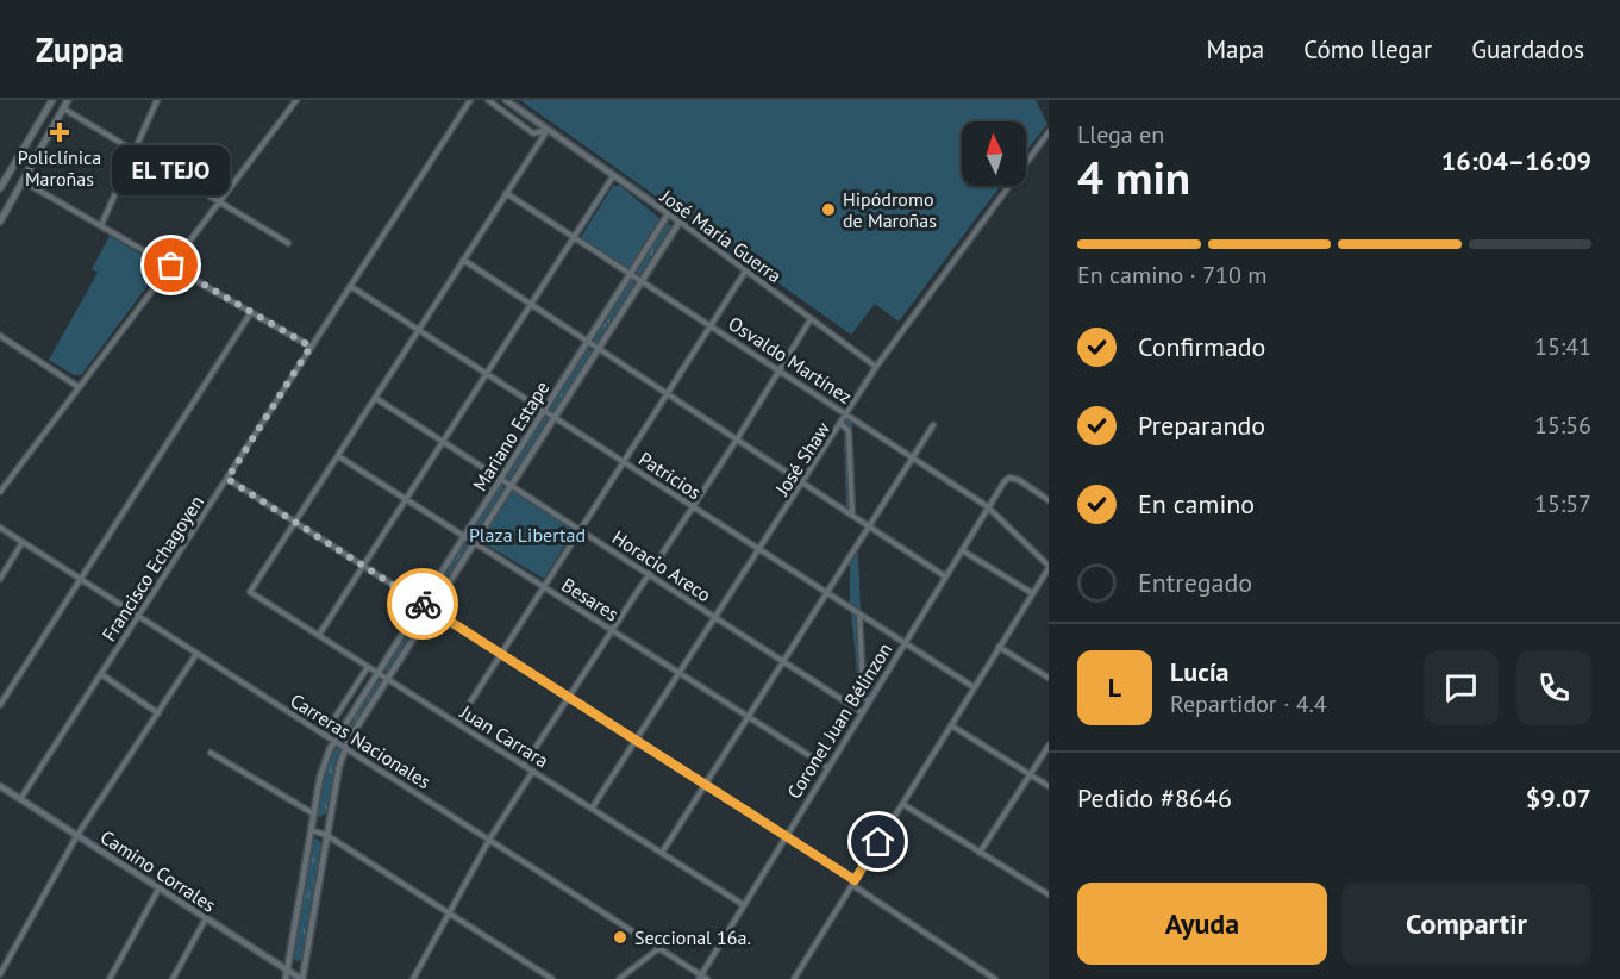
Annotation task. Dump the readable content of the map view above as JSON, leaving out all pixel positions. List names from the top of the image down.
{
  "streets": {
    "street": [
      "José María Guerra",
      "Osvaldo Martínez",
      "Mariano Estape",
      "José Shaw",
      "Patricios",
      "Horacio Areco",
      "Francisco Echagoyen",
      "Besares",
      "Coronel Juan Bélinzon",
      "Juan Carrara",
      "Carreras Nacionales",
      "Camino Corrales"
    ]
  },
  "crossings": [
    ["José María Guerra", "Mariano Estape"],
    ["José María Guerra", "José Shaw"],
    ["Osvaldo Martínez", "Mariano Estape"],
    ["Osvaldo Martínez", "José Shaw"],
    ["Osvaldo Martínez", "Coronel Juan Bélinzon"],
    ["Mariano Estape", "Patricios"],
    ["Mariano Estape", "Horacio Areco"],
    ["Mariano Estape", "Besares"],
    ["Mariano Estape", "Juan Carrara"],
    ["Mariano Estape", "Carreras Nacionales"],
    ["Mariano Estape", "Camino Corrales"],
    ["José Shaw", "Patricios"],
    ["José Shaw", "Horacio Areco"],
    ["José Shaw", "Besares"],
    ["José Shaw", "Juan Carrara"],
    ["Patricios", "Francisco Echagoyen"],
    ["Patricios", "Coronel Juan Bélinzon"],
    ["Horacio Areco", "Coronel Juan Bélinzon"],
    ["Francisco Echagoyen", "Carreras Nacionales"],
    ["Francisco Echagoyen", "Camino Corrales"],
    ["Besares", "Coronel Juan Bélinzon"],
    ["Coronel Juan Bélinzon", "Juan Carrara"],
    ["Coronel Juan Bélinzon", "Carreras Nacionales"]
  ],
  "parks": ["Plaza Libertad"],
  "places": {
    "health": ["Policlínica Maroñas"],
    "other": ["Hipódromo de Maroñas", "EL TEJO", "Seccional 16a."]
  },
  "north": "top",
  "page": {
    "header": "Zuppa",
    "nav": ["Mapa", "Cómo llegar", "Guardados"],
    "heading": ["4 min", "Llega en", "16:04–16:09"],
    "panel": [
      "Lucía",
      "Repartidor · 4.4",
      "Pedido #8646",
      "$9.07"
    ],
    "bubble": "EL TEJO",
    "bar": "En camino · 710 m",
    "list": [
      ["Confirmado", "15:41"],
      ["Preparando", "15:56"],
      ["En camino", "15:57"],
      "Entregado"
    ],
    "round": "L",
    "buttons": ["Ayuda", "Compartir"]
  }
}
